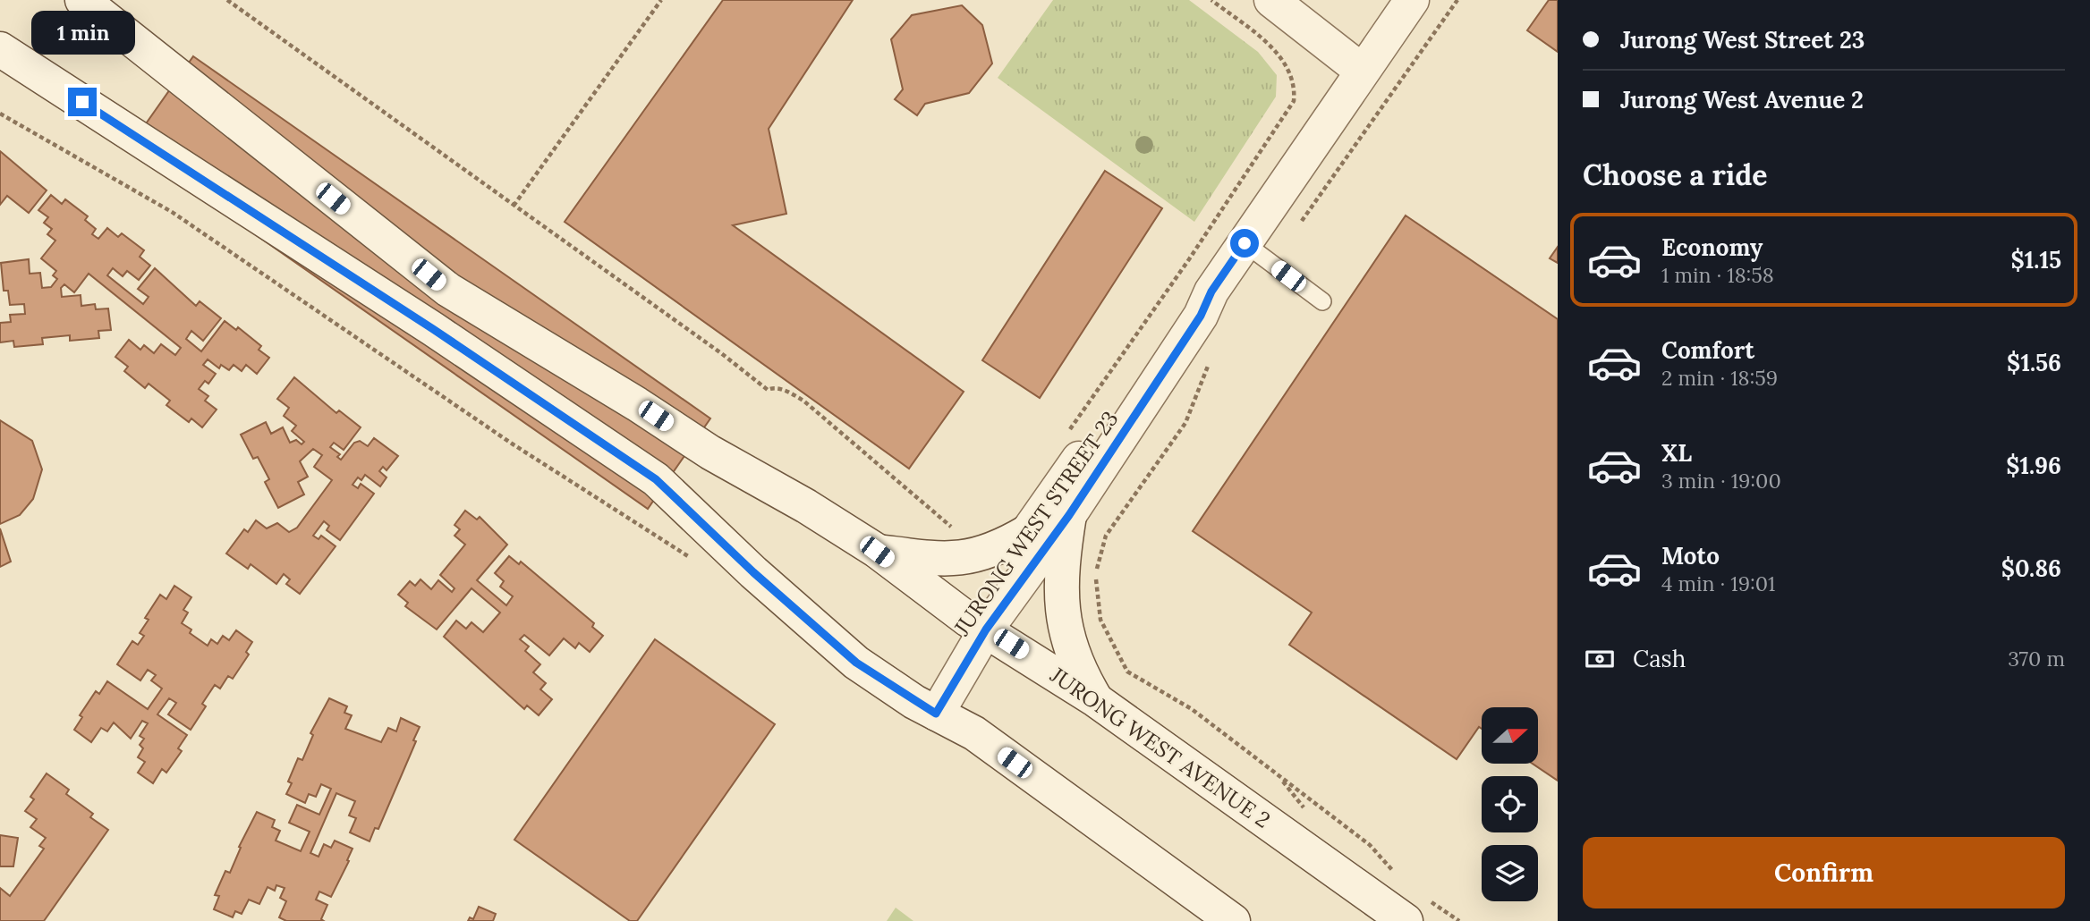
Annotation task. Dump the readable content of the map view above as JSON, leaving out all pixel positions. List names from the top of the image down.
{
  "streets": {
    "main road": ["JURONG WEST STREET 23", "JURONG WEST AVENUE 2"]
  },
  "crossings": [
    ["JURONG WEST STREET 23", "JURONG WEST AVENUE 2"]
  ],
  "north": "right",
  "page": {
    "banner": ["Jurong West Street 23", "Jurong West Avenue 2"],
    "bubble": "1 min",
    "heading": "Choose a ride",
    "list": [
      {
        "name": "Economy",
        "note": "1 min · 18:58",
        "value": "$1.15"
      },
      {
        "name": "Comfort",
        "note": "2 min · 18:59",
        "value": "$1.56"
      },
      {
        "name": "XL",
        "note": "3 min · 19:00",
        "value": "$1.96"
      },
      {
        "name": "Moto",
        "note": "4 min · 19:01",
        "value": "$0.86"
      }
    ],
    "pay": ["Cash", "370 m"],
    "buttons": "Confirm"
  }
}
